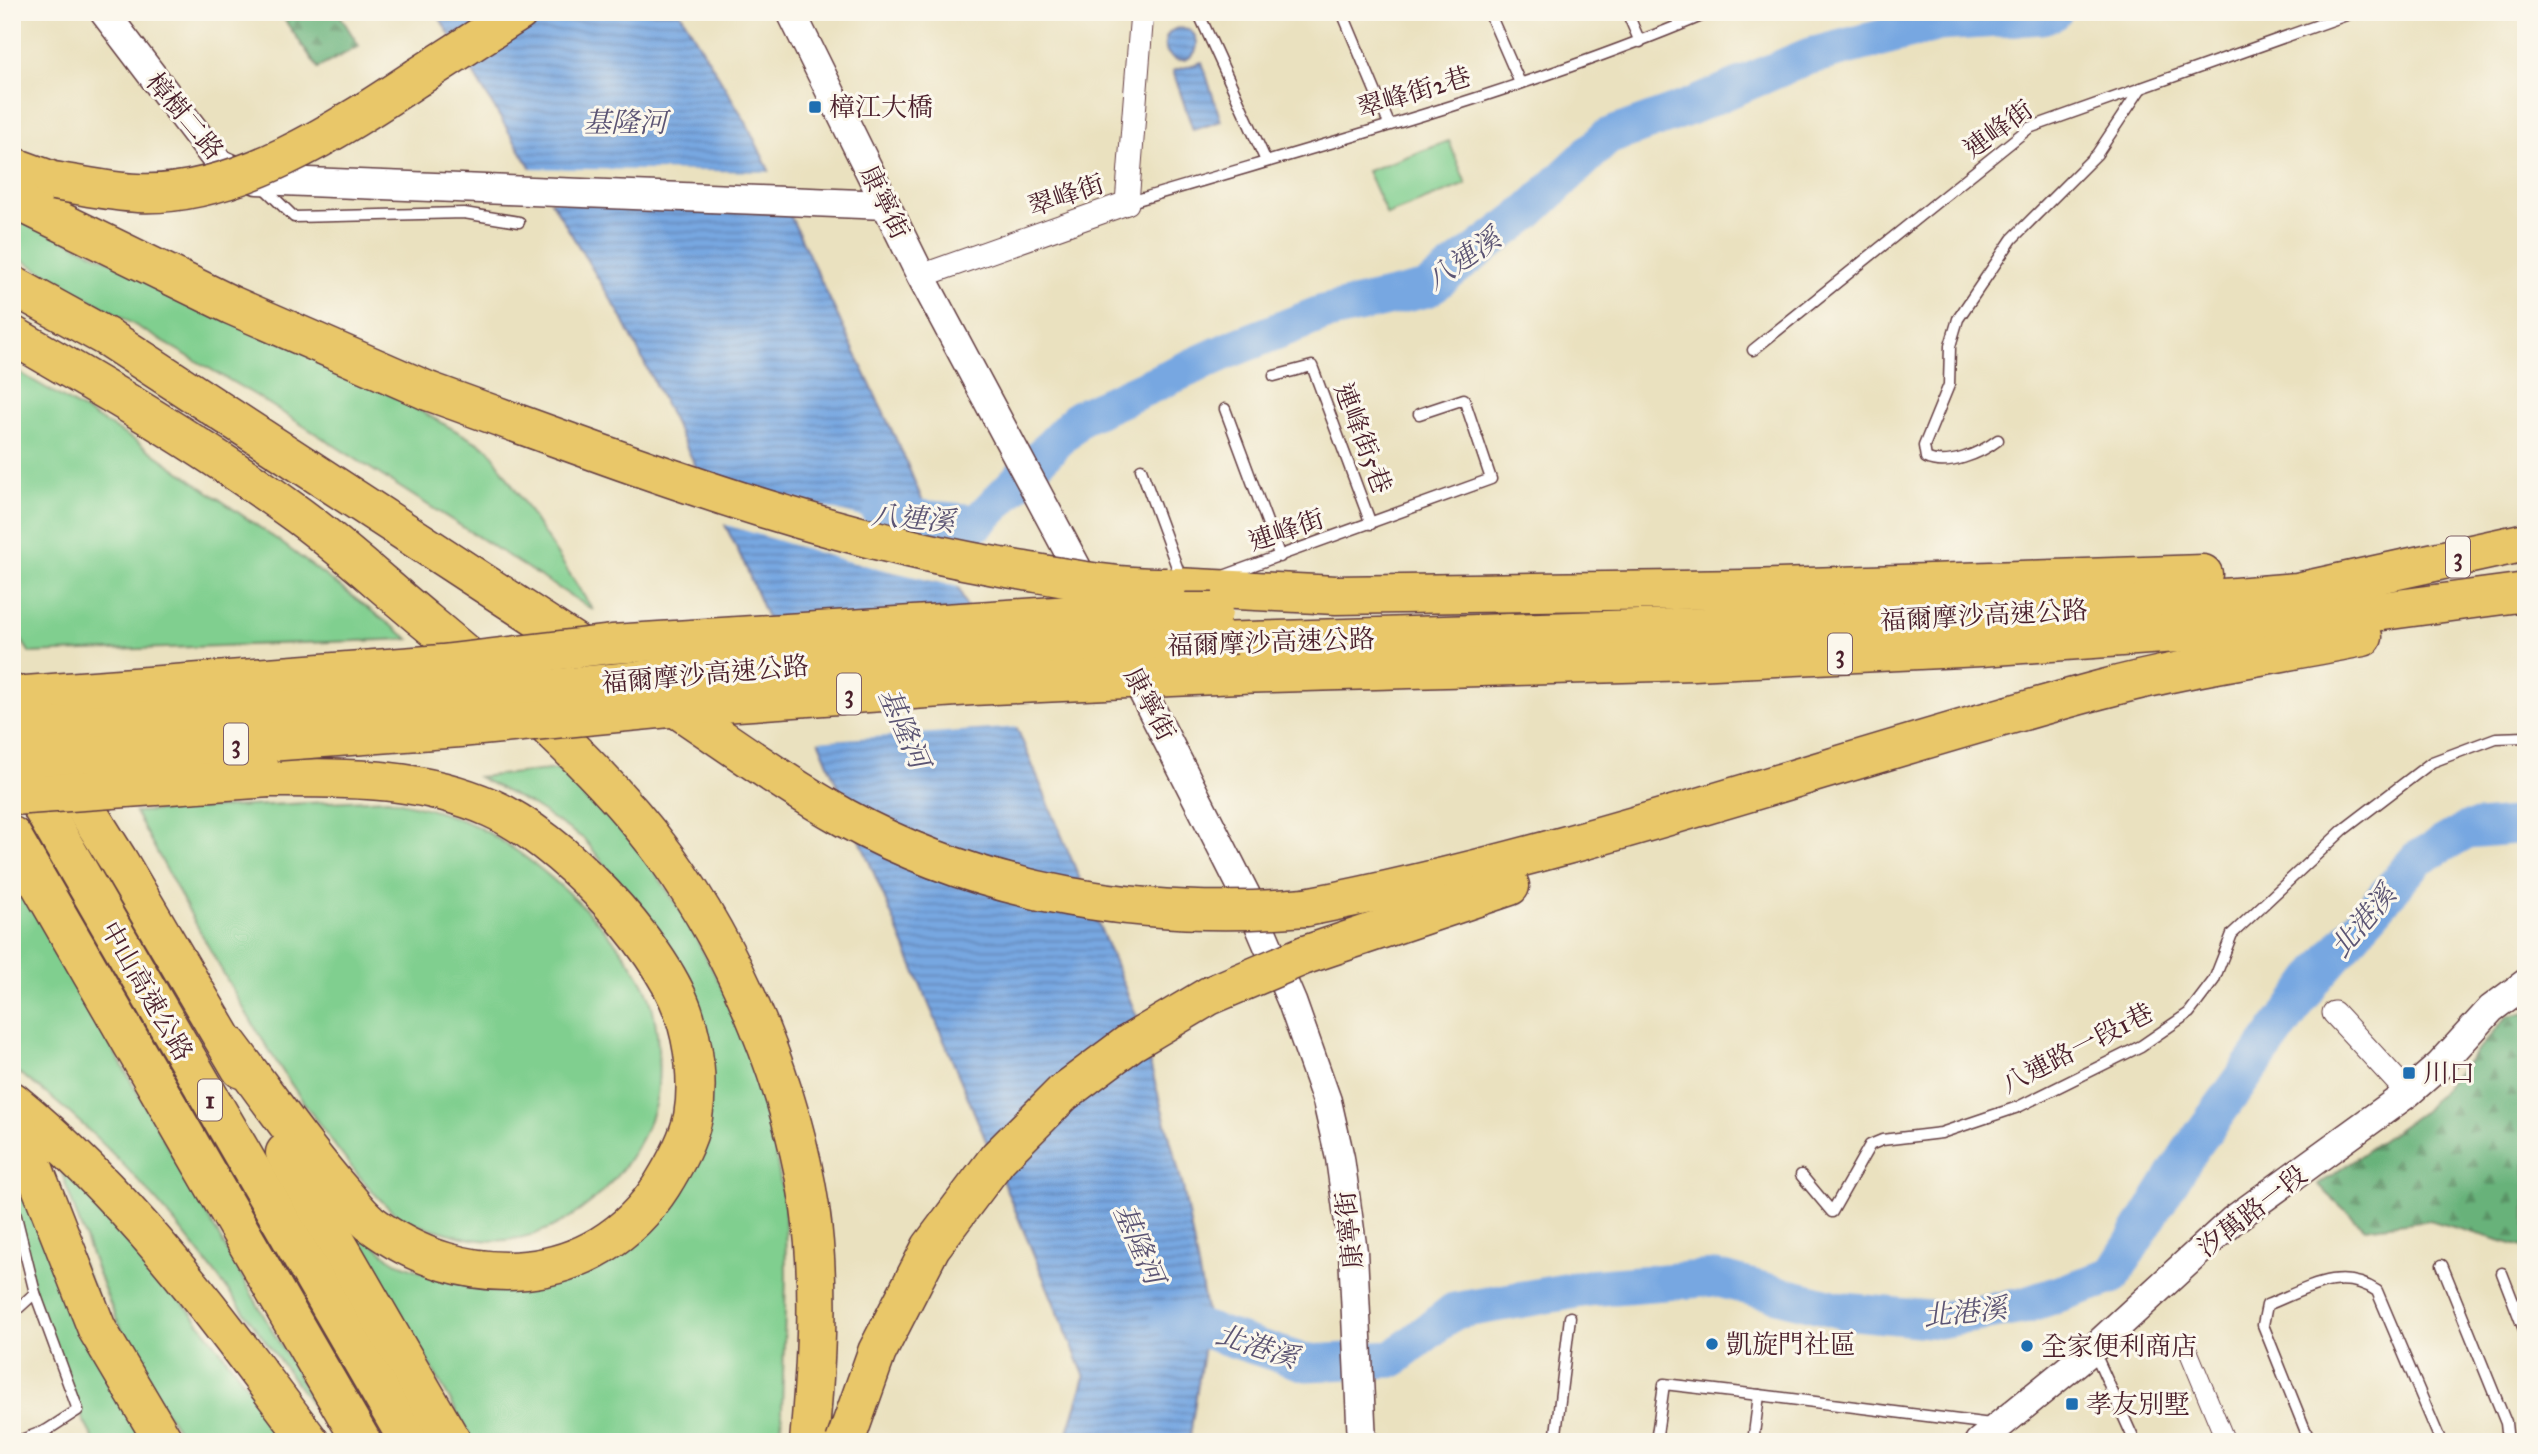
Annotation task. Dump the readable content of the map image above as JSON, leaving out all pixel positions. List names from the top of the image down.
{
  "streets": {
    "highway": [
      "3",
      "福爾摩沙高速公路",
      "中山高速公路",
      "1"
    ],
    "street": [
      "樟樹二路",
      "翠峰街",
      "康寧街",
      "汐萬路一段"
    ],
    "lane": [
      "翠峰街2巷",
      "連峰街",
      "連峰街5巷",
      "八連路一段1巷"
    ]
  },
  "crossings": [
    ["翠峰街2巷", "翠峰街"],
    ["樟樹二路", "康寧街"],
    ["連峰街", "康寧街"],
    ["連峰街", "連峰街5巷"],
    ["翠峰街", "康寧街"],
    ["福爾摩沙高速公路", "中山高速公路"]
  ],
  "water": ["基隆河", "八連溪", "北港溪"],
  "places": {
    "transit": ["樟江大橋", "川口", "孝友別墅"],
    "other": ["凱旋門社區", "全家便利商店"]
  }
}
